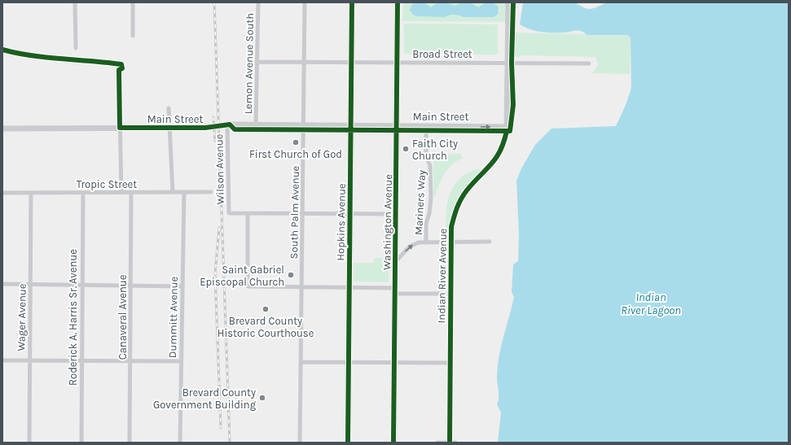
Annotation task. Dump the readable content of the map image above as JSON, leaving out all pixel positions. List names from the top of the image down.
{
  "streets": {
    "main road": ["Hopkins Avenue", "Washington Avenue"],
    "street": [
      "Broad Street",
      "Lemon Avenue South",
      "Main Street",
      "Wilson Avenue",
      "Tropic Street",
      "Mariners Way",
      "South Palm Avenue",
      "Indian River Avenue",
      "Wager Avenue",
      "Roderick A. Harris Sr. Avenue",
      "Canaveral Avenue",
      "Dummitt Avenue"
    ]
  },
  "crossings": [
    ["Broad Street", "Lemon Avenue South"],
    ["Broad Street", "South Palm Avenue"],
    ["Broad Street", "Hopkins Avenue"],
    ["Broad Street", "Washington Avenue"],
    ["Broad Street", "Indian River Avenue"],
    ["Lemon Avenue South", "Main Street"],
    ["Main Street", "Wilson Avenue"],
    ["Main Street", "Mariners Way"],
    ["Main Street", "South Palm Avenue"],
    ["Main Street", "Hopkins Avenue"],
    ["Main Street", "Washington Avenue"],
    ["Main Street", "Indian River Avenue"],
    ["Tropic Street", "Wager Avenue"],
    ["Tropic Street", "Roderick A. Harris Sr. Avenue"],
    ["Tropic Street", "Canaveral Avenue"],
    ["Tropic Street", "Dummitt Avenue"]
  ],
  "water": ["Indian River Lagoon"],
  "places": [
    "First Church of God",
    "Faith City Church",
    "Saint Gabriel Episcopal Church",
    "Brevard County Historic Courthouse",
    "Brevard County Government Building"
  ]
}
